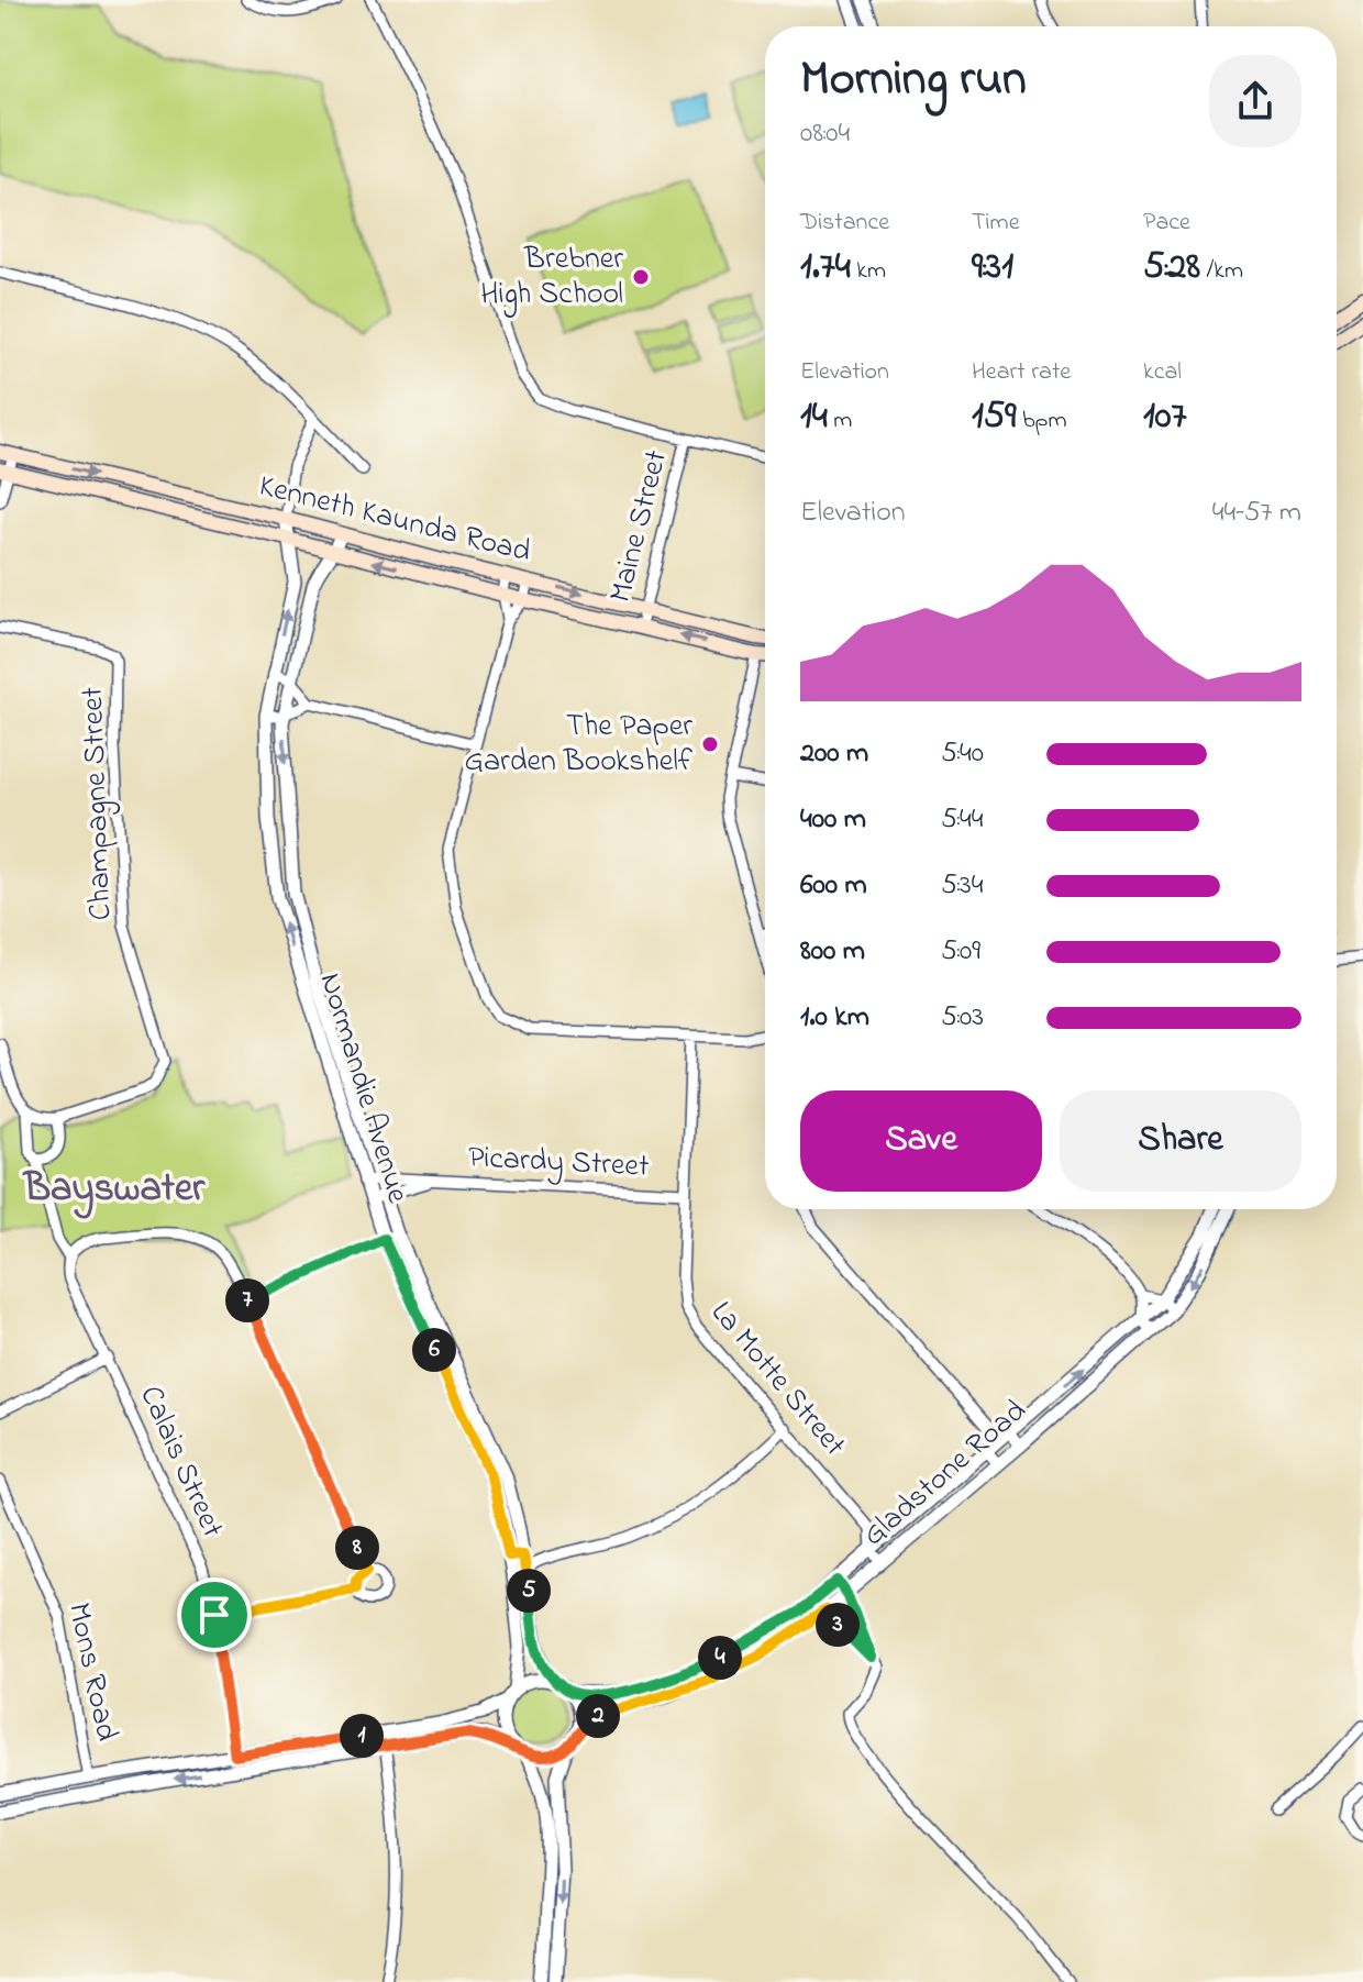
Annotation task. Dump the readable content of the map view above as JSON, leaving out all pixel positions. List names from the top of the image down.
{
  "streets": {
    "main road": ["Kenneth Kaunda Road"],
    "street": [
      "Maine Street",
      "Champagne Street",
      "Normandie Avenue",
      "Picardy Street",
      "La Motte Street",
      "Calais Street",
      "Gladstone Road",
      "Mons Road"
    ]
  },
  "crossings": [
    ["Kenneth Kaunda Road", "Maine Street"],
    ["Kenneth Kaunda Road", "Normandie Avenue"],
    ["Champagne Street", "Calais Street"],
    ["Normandie Avenue", "Picardy Street"],
    ["Normandie Avenue", "Gladstone Road"],
    ["Picardy Street", "La Motte Street"]
  ],
  "districts": ["Bayswater"],
  "places": ["Brebner High School", "The Paper Garden Bookshelf"],
  "page": {
    "heading": ["Morning run", "08:04"],
    "stats": [
      ["Distance", "1.74 km"],
      ["Time", "9:31"],
      ["Pace", "5:28 /km"],
      ["Elevation", "14 m"],
      ["Heart rate", "159 bpm"],
      ["kcal", "107"]
    ],
    "chart": ["Elevation", "44–57 m"],
    "list": [
      {
        "name": "200 m",
        "note": "5:40"
      },
      {
        "name": "400 m",
        "note": "5:44"
      },
      {
        "name": "600 m",
        "note": "5:34"
      },
      {
        "name": "800 m",
        "note": "5:09"
      },
      {
        "name": "1.0 km",
        "note": "5:03"
      }
    ],
    "buttons": ["Save", "Share"],
    "pins": [
      "7",
      "6",
      "8",
      "5",
      "3",
      "4",
      "2",
      "1"
    ]
  }
}
